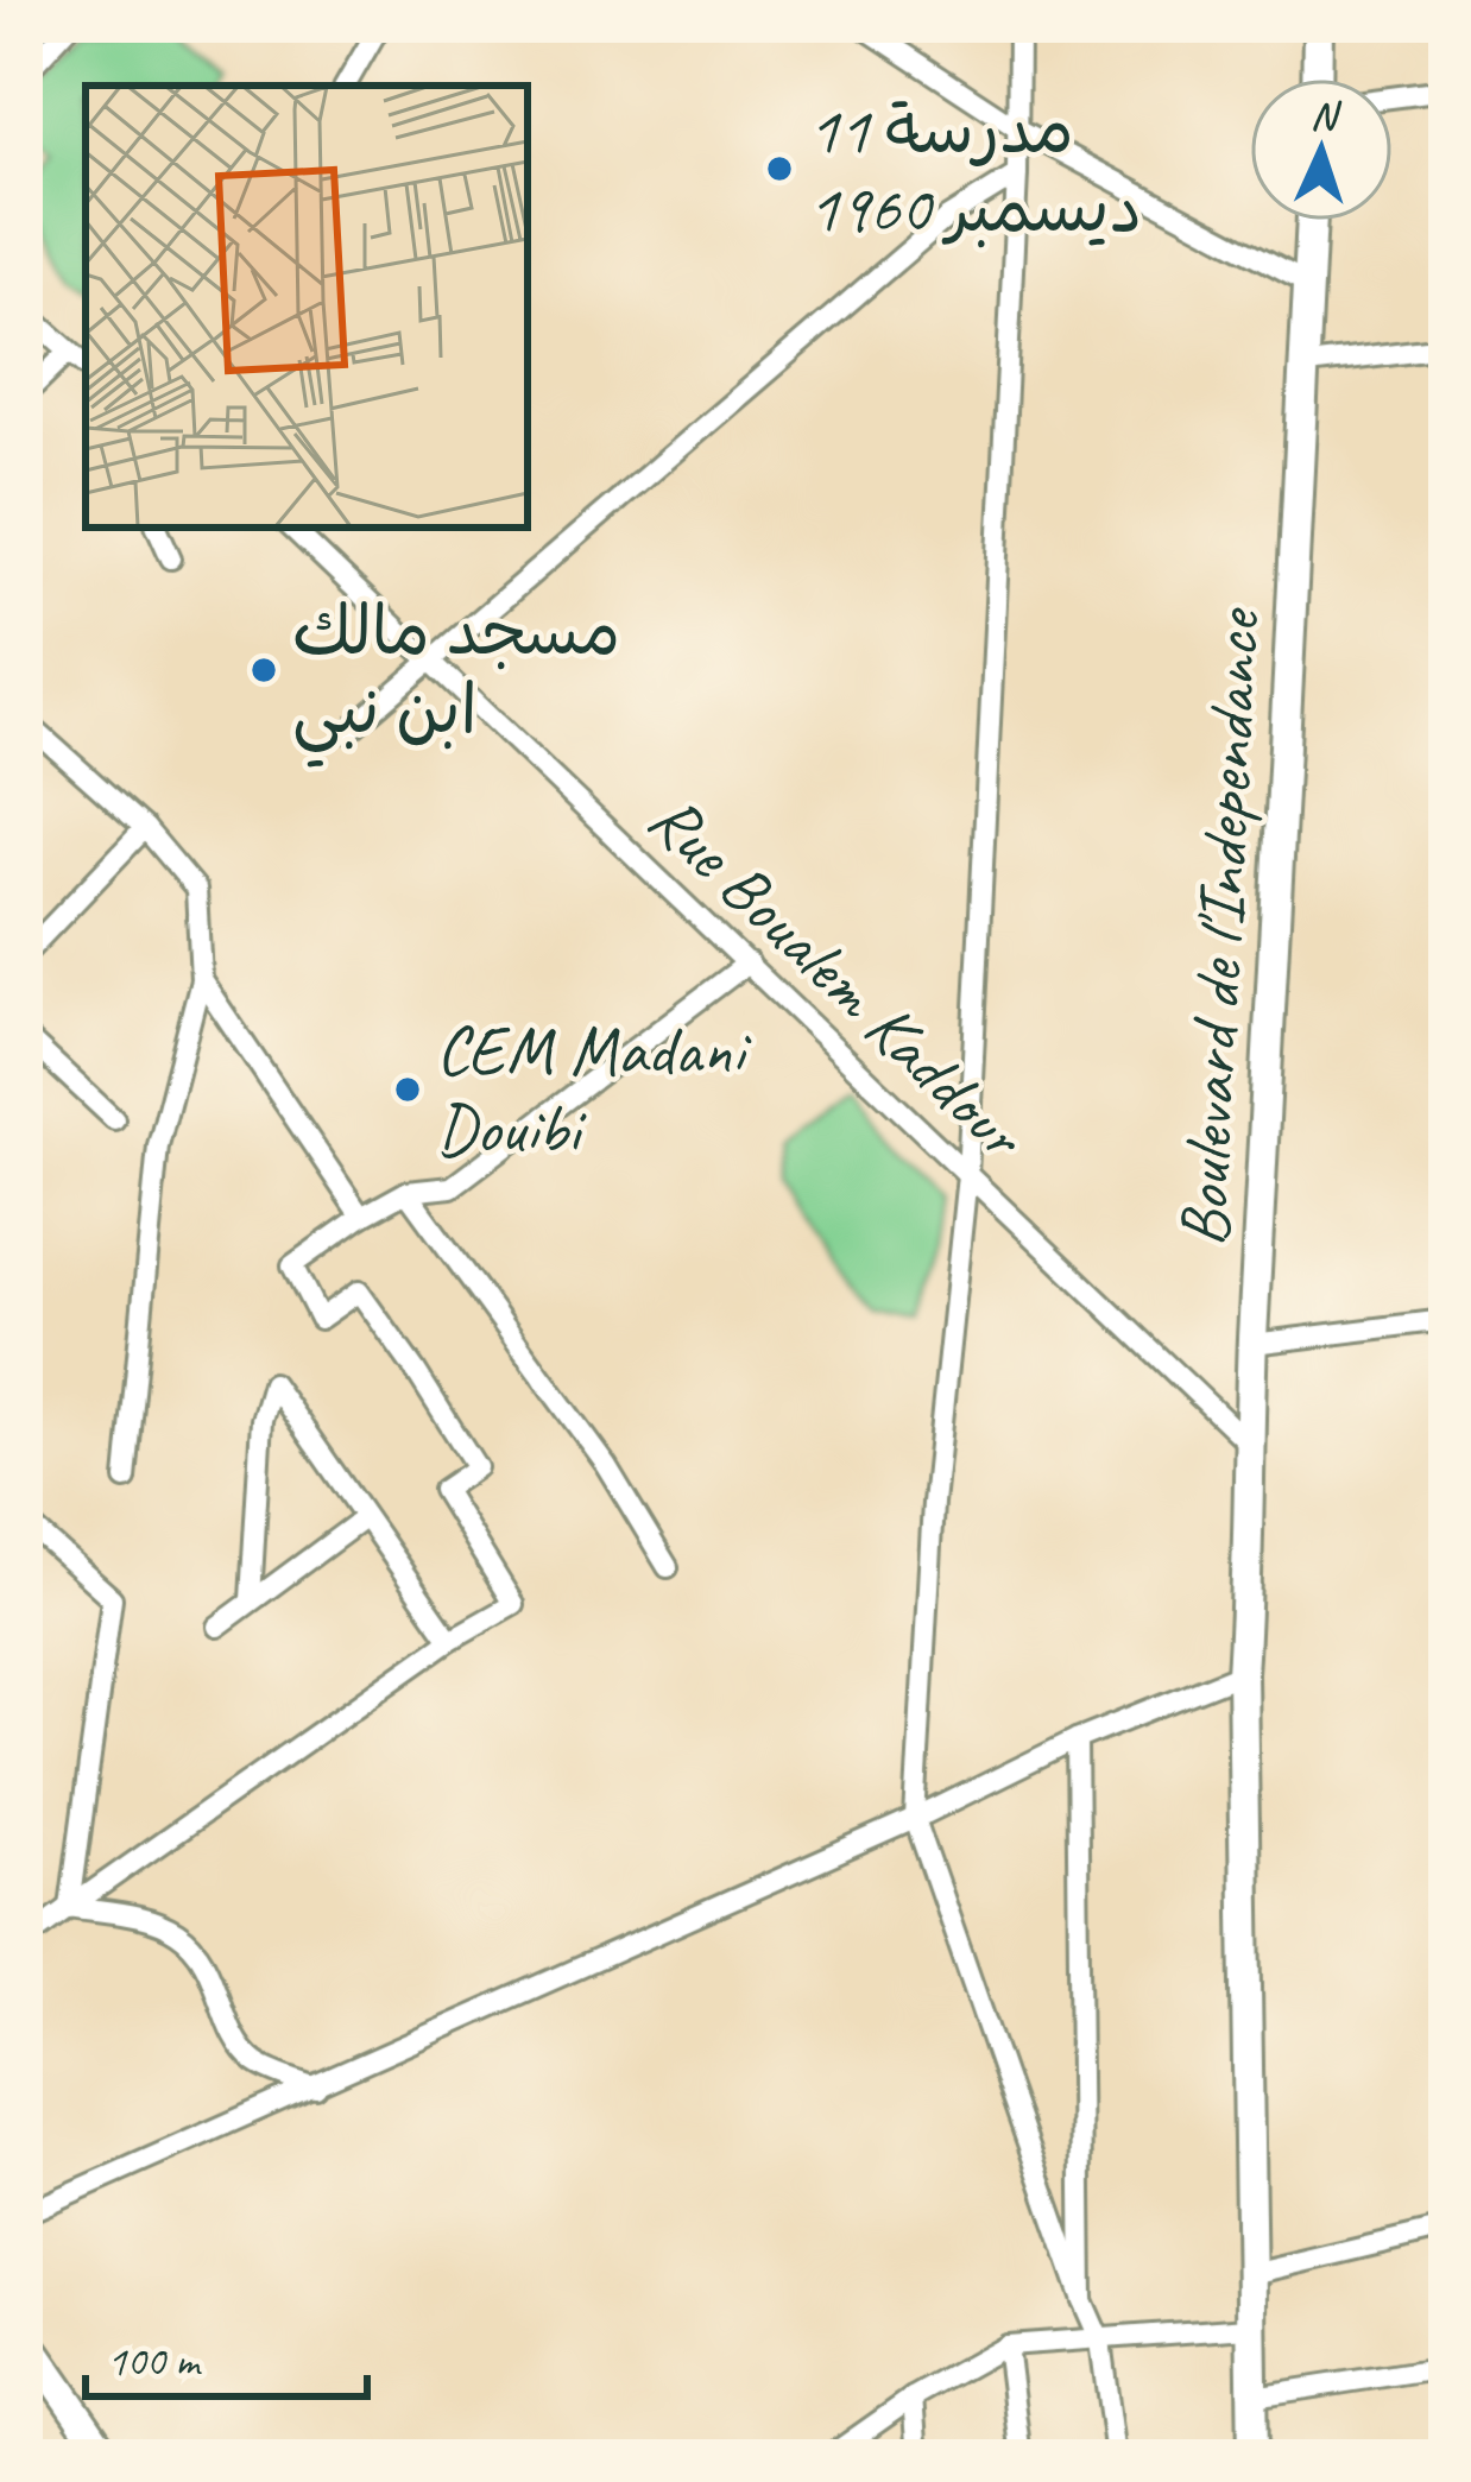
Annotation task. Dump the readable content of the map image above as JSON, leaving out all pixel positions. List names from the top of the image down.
{
  "streets": {
    "street": ["Boulevard de l'Independance", "Rue Boualem Kaddour"]
  },
  "crossings": [
    ["Boulevard de l'Independance", "Rue Boualem Kaddour"]
  ],
  "places": ["مدرسة 11 ديسمبر 1960", "مسجد مالك ابن نبي", "CEM Madani Douibi"],
  "scale_bar": "100 m",
  "north": "top"
}
